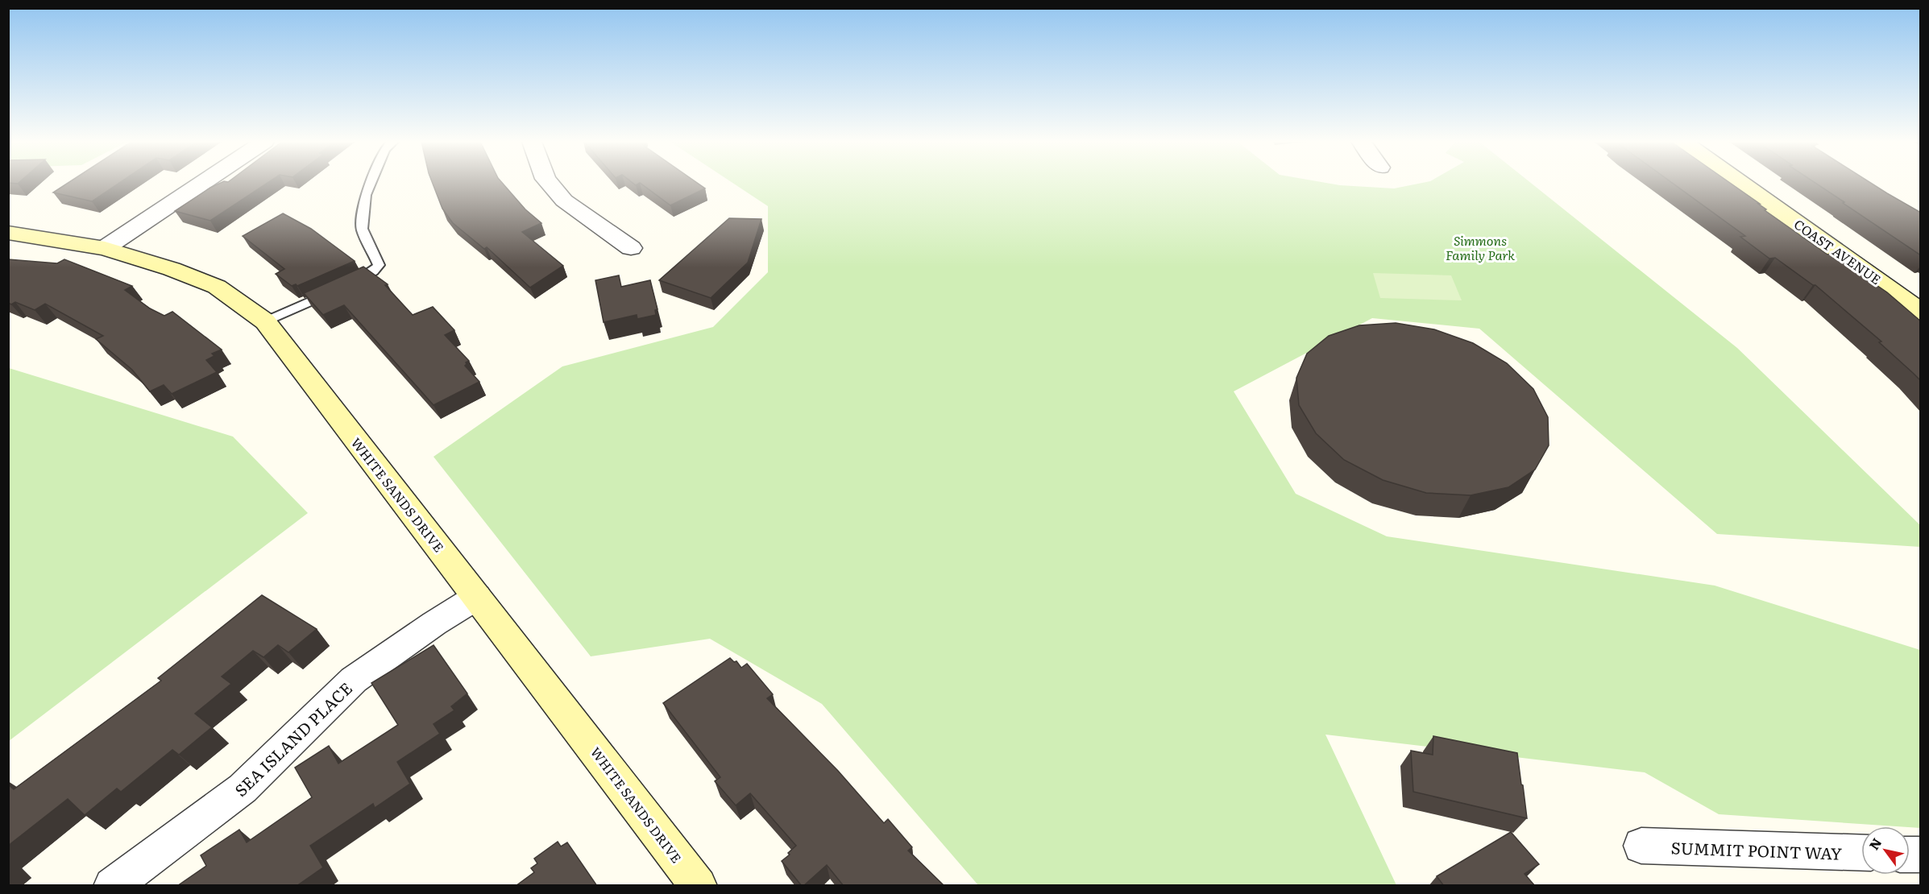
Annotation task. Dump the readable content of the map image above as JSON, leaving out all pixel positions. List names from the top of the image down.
{
  "streets": {
    "street": [
      "COAST AVENUE",
      "WHITE SANDS DRIVE",
      "SEA ISLAND PLACE",
      "SUMMIT POINT WAY"
    ]
  },
  "crossings": [
    ["WHITE SANDS DRIVE", "SEA ISLAND PLACE"]
  ],
  "parks": ["Simmons Family Park"],
  "north": "top left"
}
